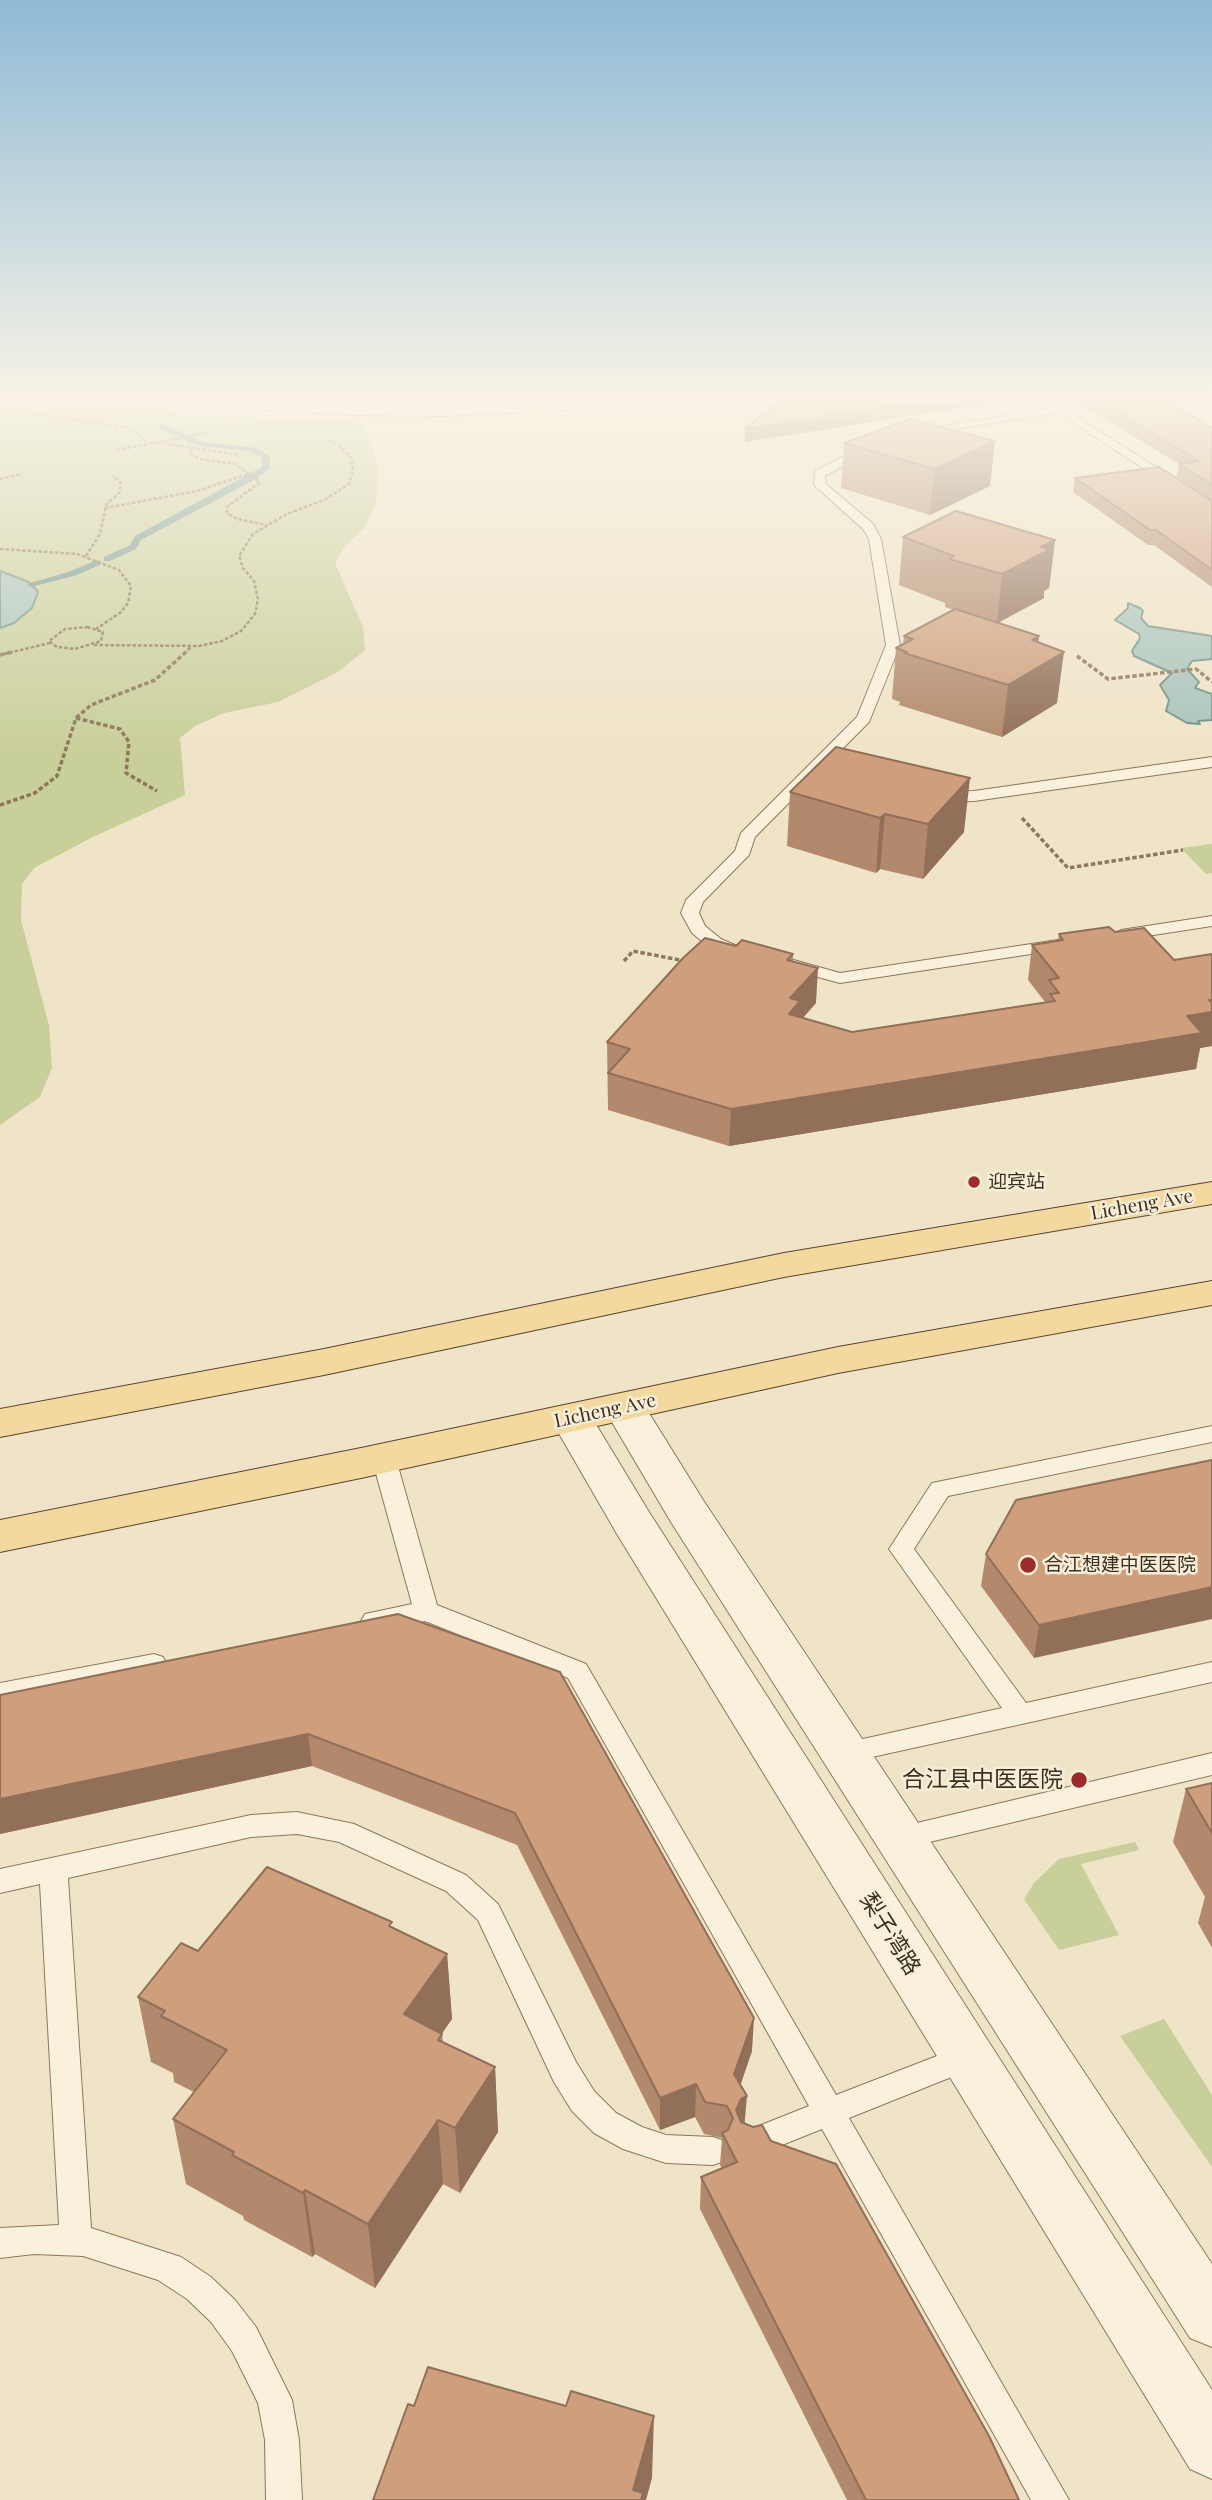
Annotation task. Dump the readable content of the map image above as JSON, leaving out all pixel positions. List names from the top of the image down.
{
  "streets": {
    "main road": ["Licheng Ave"],
    "street": ["梨子湾路"]
  },
  "crossings": [
    ["Licheng Ave", "梨子湾路"]
  ],
  "places": ["迎宾站", "合江想建中医医院", "合江县中医医院"]
}
